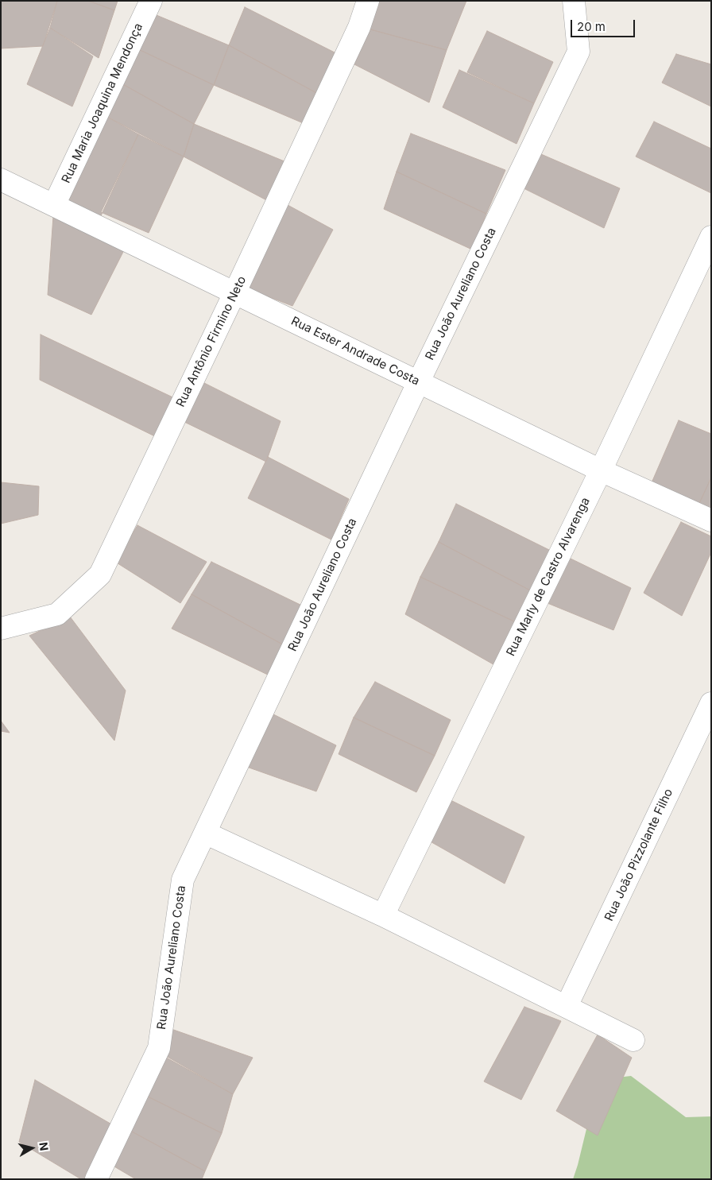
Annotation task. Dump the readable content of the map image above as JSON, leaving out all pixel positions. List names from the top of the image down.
{
  "streets": {
    "street": [
      "Rua Maria Joaquina Mendonça",
      "Rua João Aureliano Costa",
      "Rua Antônio Firmino Neto",
      "Rua Ester Andrade Costa",
      "Rua Marly de Castro Alvarenga",
      "Rua João Pizzolante Filho"
    ]
  },
  "crossings": [
    ["Rua Maria Joaquina Mendonça", "Rua Ester Andrade Costa"],
    ["Rua João Aureliano Costa", "Rua Ester Andrade Costa"],
    ["Rua Antônio Firmino Neto", "Rua Ester Andrade Costa"],
    ["Rua Ester Andrade Costa", "Rua Marly de Castro Alvarenga"]
  ],
  "scale_bar": "20 m",
  "north": "right"
}
